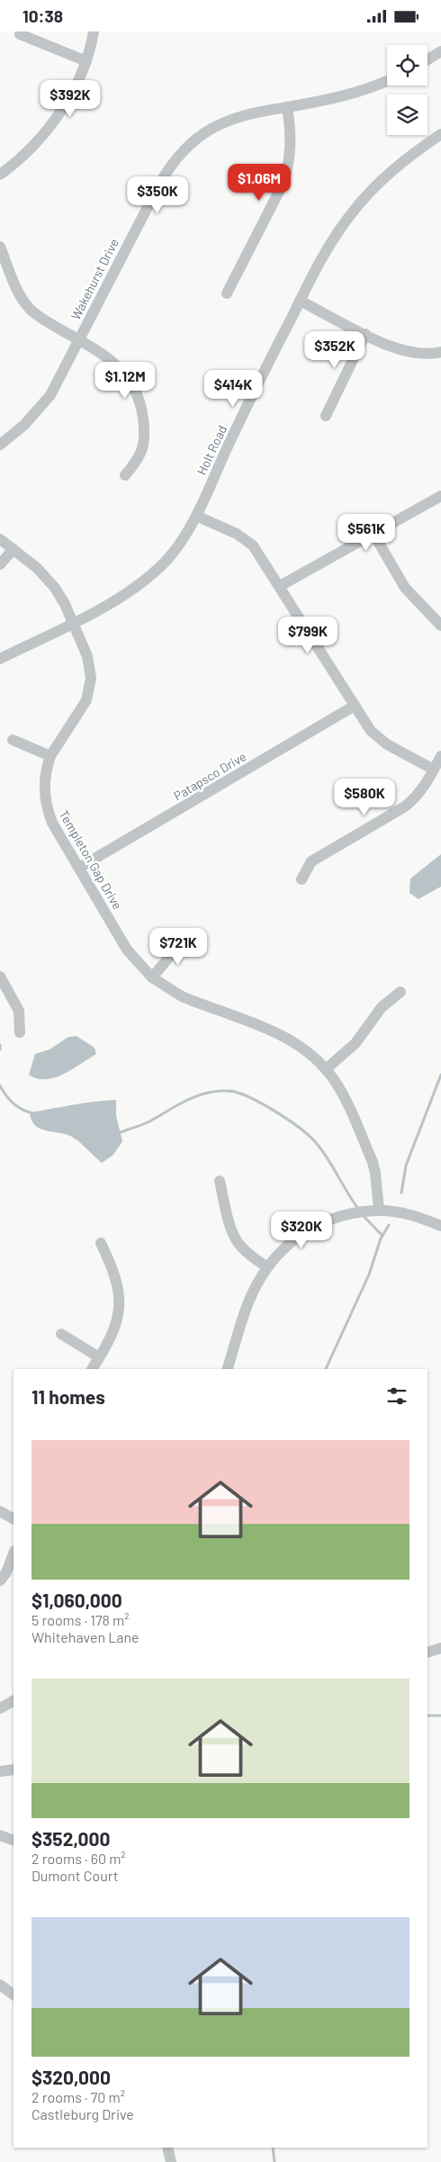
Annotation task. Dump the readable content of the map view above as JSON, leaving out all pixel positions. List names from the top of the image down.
{
  "streets": {
    "street": [
      "Wakehurst Drive",
      "Holt Road",
      "Patapsco Drive",
      "Templeton Gap Drive"
    ]
  },
  "crossings": [
    ["Holt Road", "Templeton Gap Drive"],
    ["Patapsco Drive", "Templeton Gap Drive"]
  ],
  "page": {
    "status": "10:38",
    "price": [
      "$392K",
      "$1.06M",
      "$350K",
      "$352K",
      "$1.12M",
      "$414K",
      "$561K",
      "$799K",
      "$580K",
      "$721K",
      "$320K"
    ],
    "heading": "11 homes",
    "list": [
      {
        "name": "$1,060,000",
        "note": "5 rooms · 178 m² · Whitehaven Lane"
      },
      {
        "name": "$352,000",
        "note": "2 rooms · 60 m² · Dumont Court"
      },
      {
        "name": "$320,000",
        "note": "2 rooms · 70 m² · Castleburg Drive"
      }
    ]
  }
}
